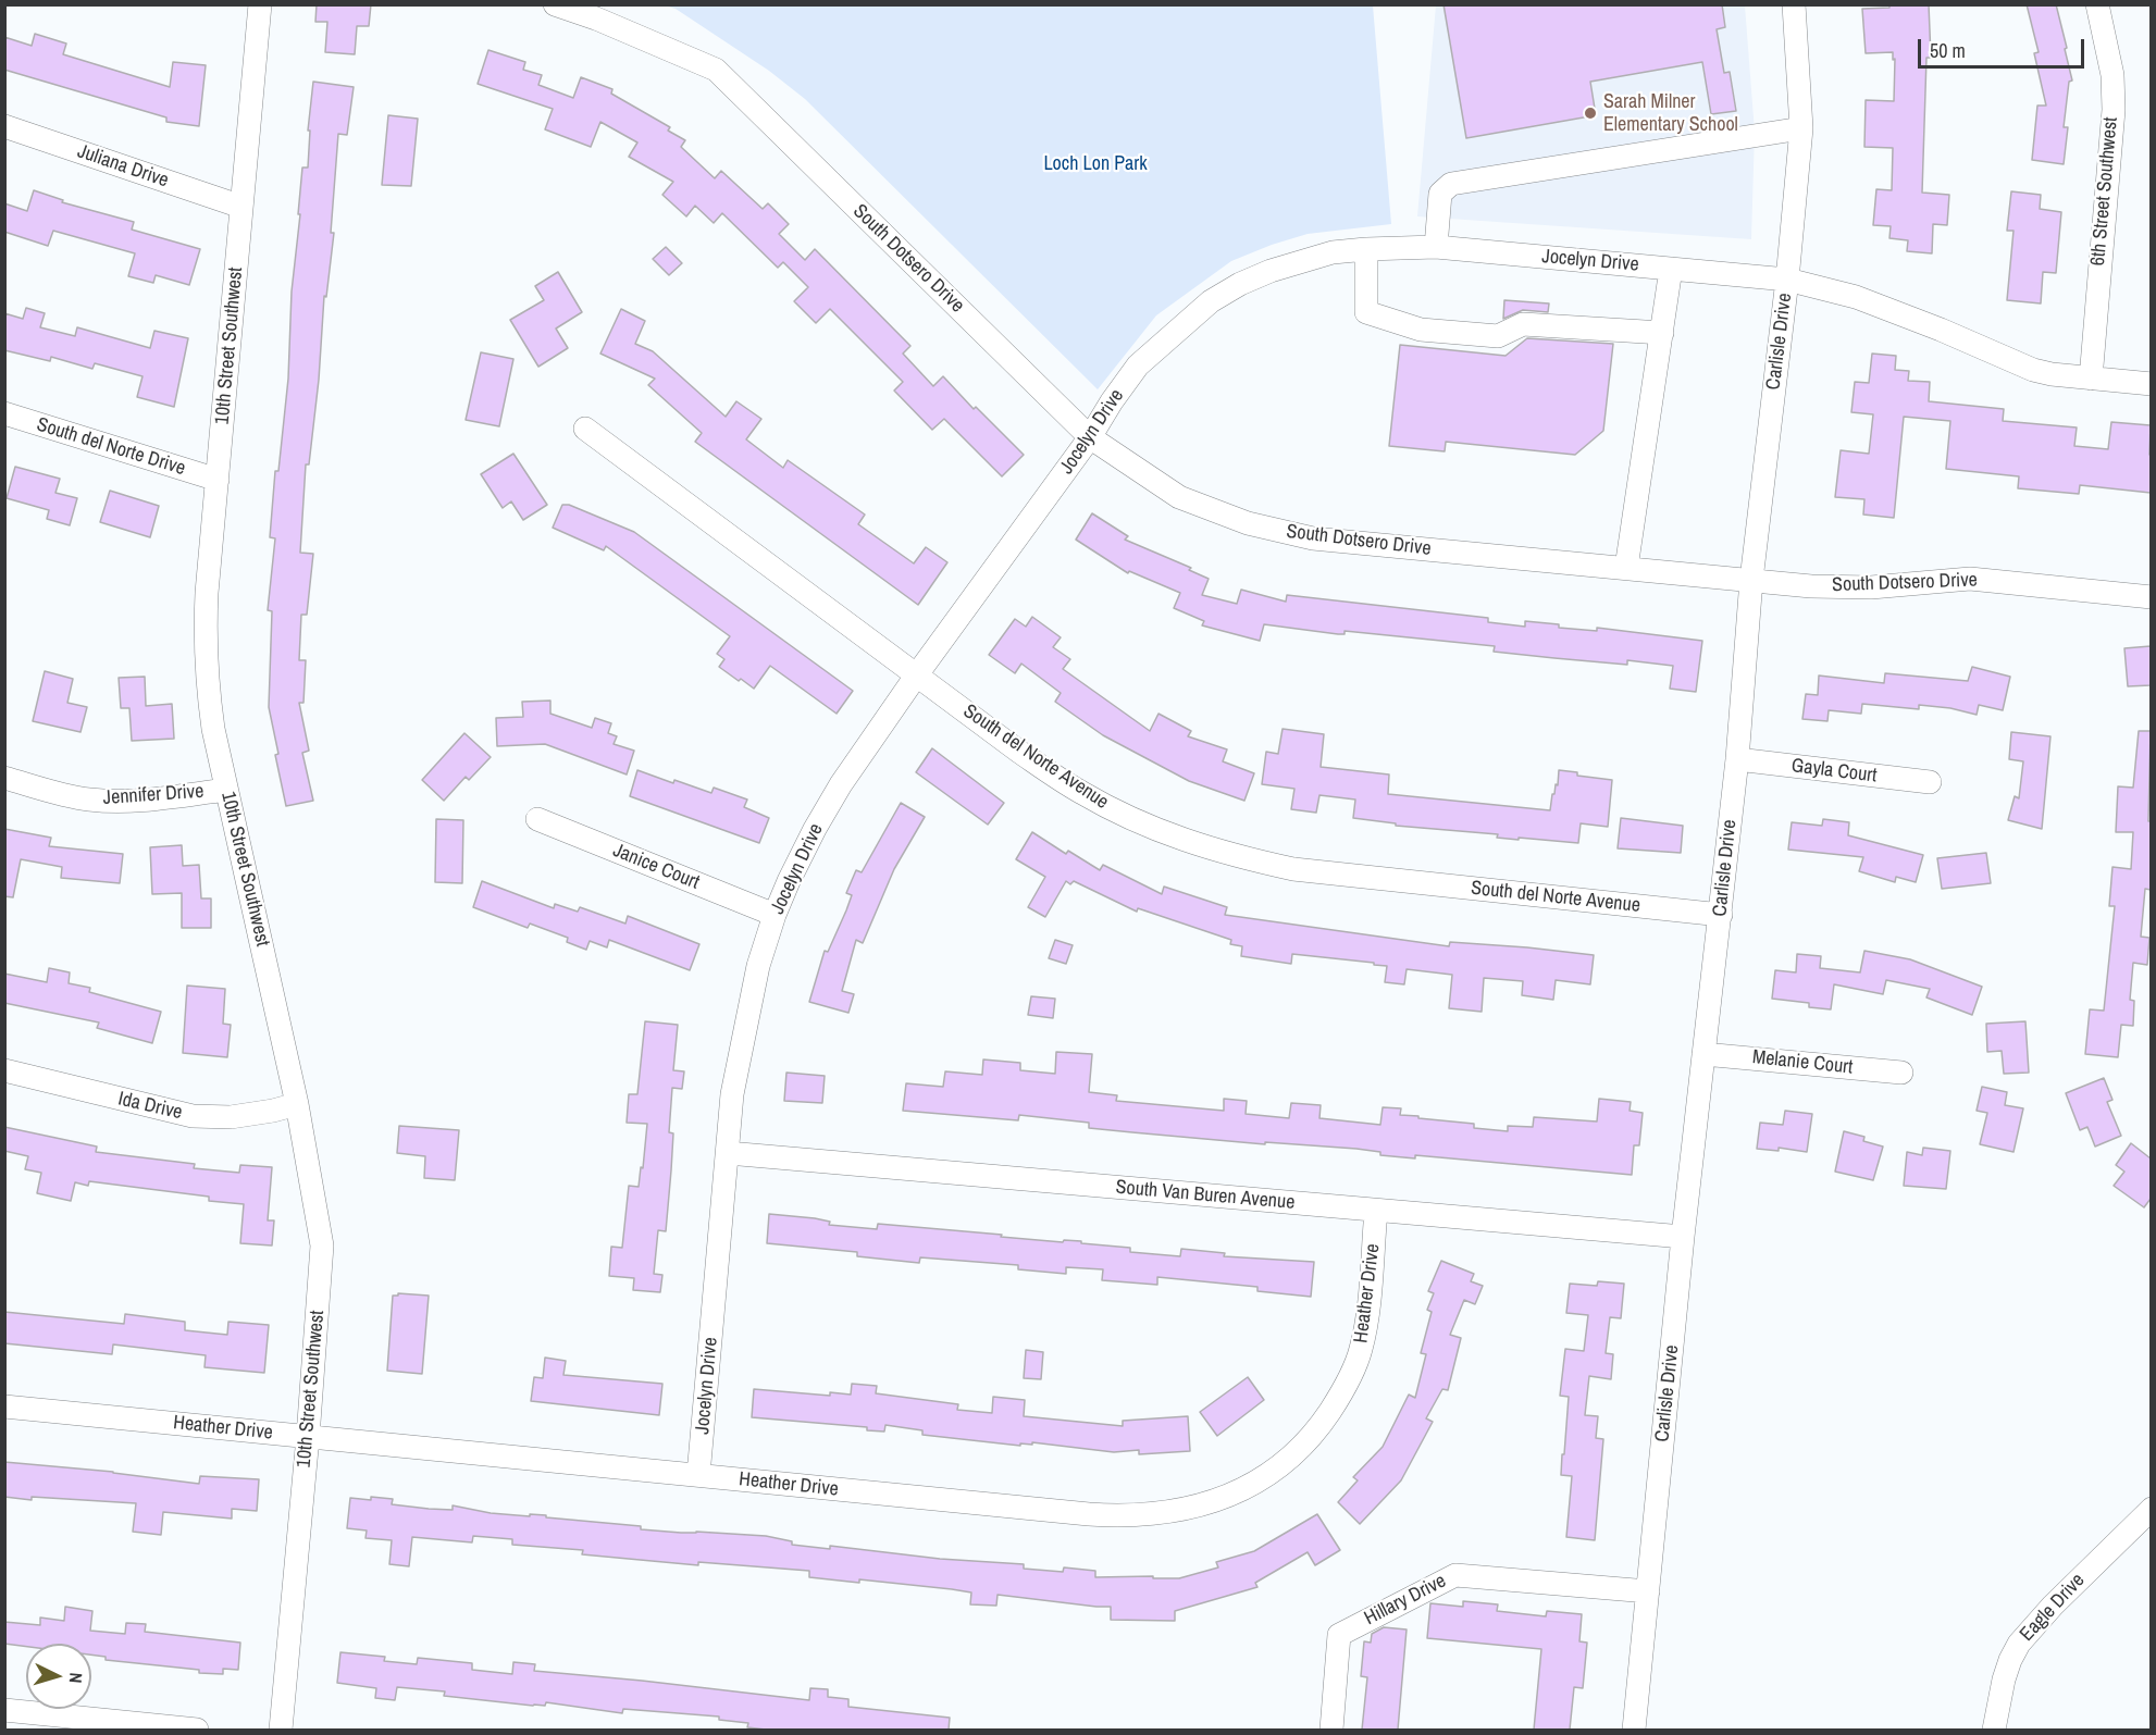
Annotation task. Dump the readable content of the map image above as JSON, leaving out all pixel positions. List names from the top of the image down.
{
  "streets": {
    "street": [
      "Juliana Drive",
      "6th Street Southwest",
      "South Dotsero Drive",
      "Jocelyn Drive",
      "Carlisle Drive",
      "10th Street Southwest",
      "South del Norte Drive",
      "South del Norte Avenue",
      "Gayla Court",
      "Jennifer Drive",
      "Janice Court",
      "Melanie Court",
      "Ida Drive",
      "South Van Buren Avenue",
      "Heather Drive",
      "Hillary Drive",
      "Eagle Drive"
    ]
  },
  "crossings": [
    ["Juliana Drive", "10th Street Southwest"],
    ["6th Street Southwest", "Jocelyn Drive"],
    ["South Dotsero Drive", "Jocelyn Drive"],
    ["South Dotsero Drive", "Carlisle Drive"],
    ["Jocelyn Drive", "Carlisle Drive"],
    ["Jocelyn Drive", "South del Norte Avenue"],
    ["Jocelyn Drive", "Janice Court"],
    ["Jocelyn Drive", "South Van Buren Avenue"],
    ["Jocelyn Drive", "Heather Drive"],
    ["Carlisle Drive", "South del Norte Avenue"],
    ["Carlisle Drive", "Gayla Court"],
    ["Carlisle Drive", "Melanie Court"],
    ["Carlisle Drive", "South Van Buren Avenue"],
    ["Carlisle Drive", "Hillary Drive"],
    ["10th Street Southwest", "South del Norte Drive"],
    ["10th Street Southwest", "Jennifer Drive"],
    ["10th Street Southwest", "Ida Drive"],
    ["10th Street Southwest", "Heather Drive"],
    ["South Van Buren Avenue", "Heather Drive"]
  ],
  "parks": ["Loch Lon Park"],
  "places": ["Sarah Milner Elementary School"],
  "scale_bar": "50 m",
  "north": "right"
}
